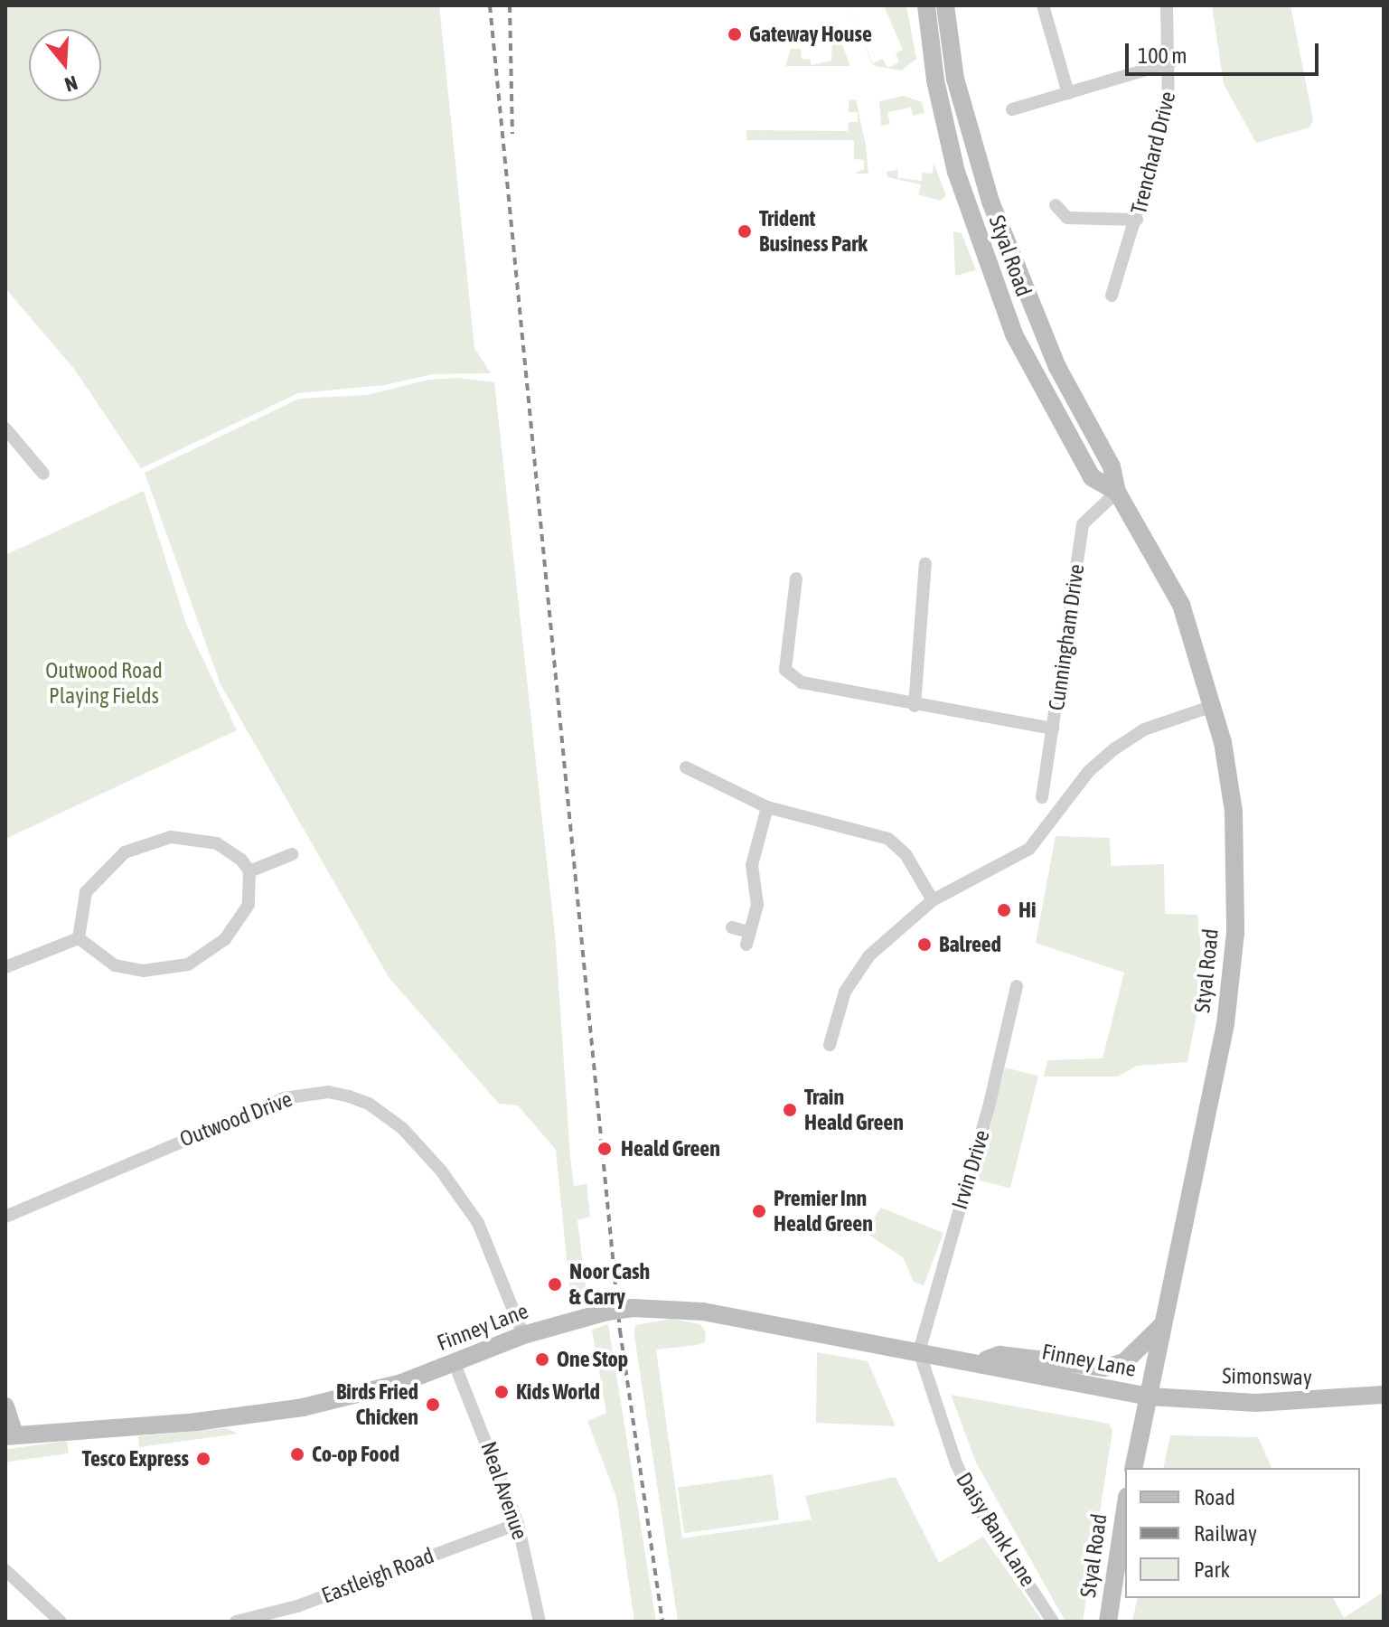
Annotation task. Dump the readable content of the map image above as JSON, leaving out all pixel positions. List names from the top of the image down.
{
  "streets": {
    "main road": ["Styal Road", "Finney Lane", "Simonsway"],
    "street": [
      "Trenchard Drive",
      "Cunningham Drive",
      "Outwood Drive",
      "Irvin Drive",
      "Neal Avenue",
      "Daisy Bank Lane",
      "Eastleigh Road"
    ]
  },
  "crossings": [
    ["Styal Road", "Cunningham Drive"],
    ["Styal Road", "Finney Lane"],
    ["Styal Road", "Simonsway"],
    ["Outwood Drive", "Finney Lane"],
    ["Irvin Drive", "Finney Lane"],
    ["Irvin Drive", "Daisy Bank Lane"],
    ["Finney Lane", "Simonsway"],
    ["Finney Lane", "Neal Avenue"],
    ["Finney Lane", "Daisy Bank Lane"],
    ["Neal Avenue", "Eastleigh Road"]
  ],
  "parks": ["Outwood Road Playing Fields"],
  "places": [
    "Gateway House",
    "Trident Business Park",
    "Hi",
    "Balreed",
    "Train Heald Green",
    "Heald Green",
    "Premier Inn Heald Green",
    "Noor Cash & Carry",
    "One Stop",
    "Kids World",
    "Birds Fried Chicken",
    "Co-op Food",
    "Tesco Express"
  ],
  "legend": ["Road", "Railway", "Park"],
  "scale_bar": "100 m",
  "north": "bottom"
}
